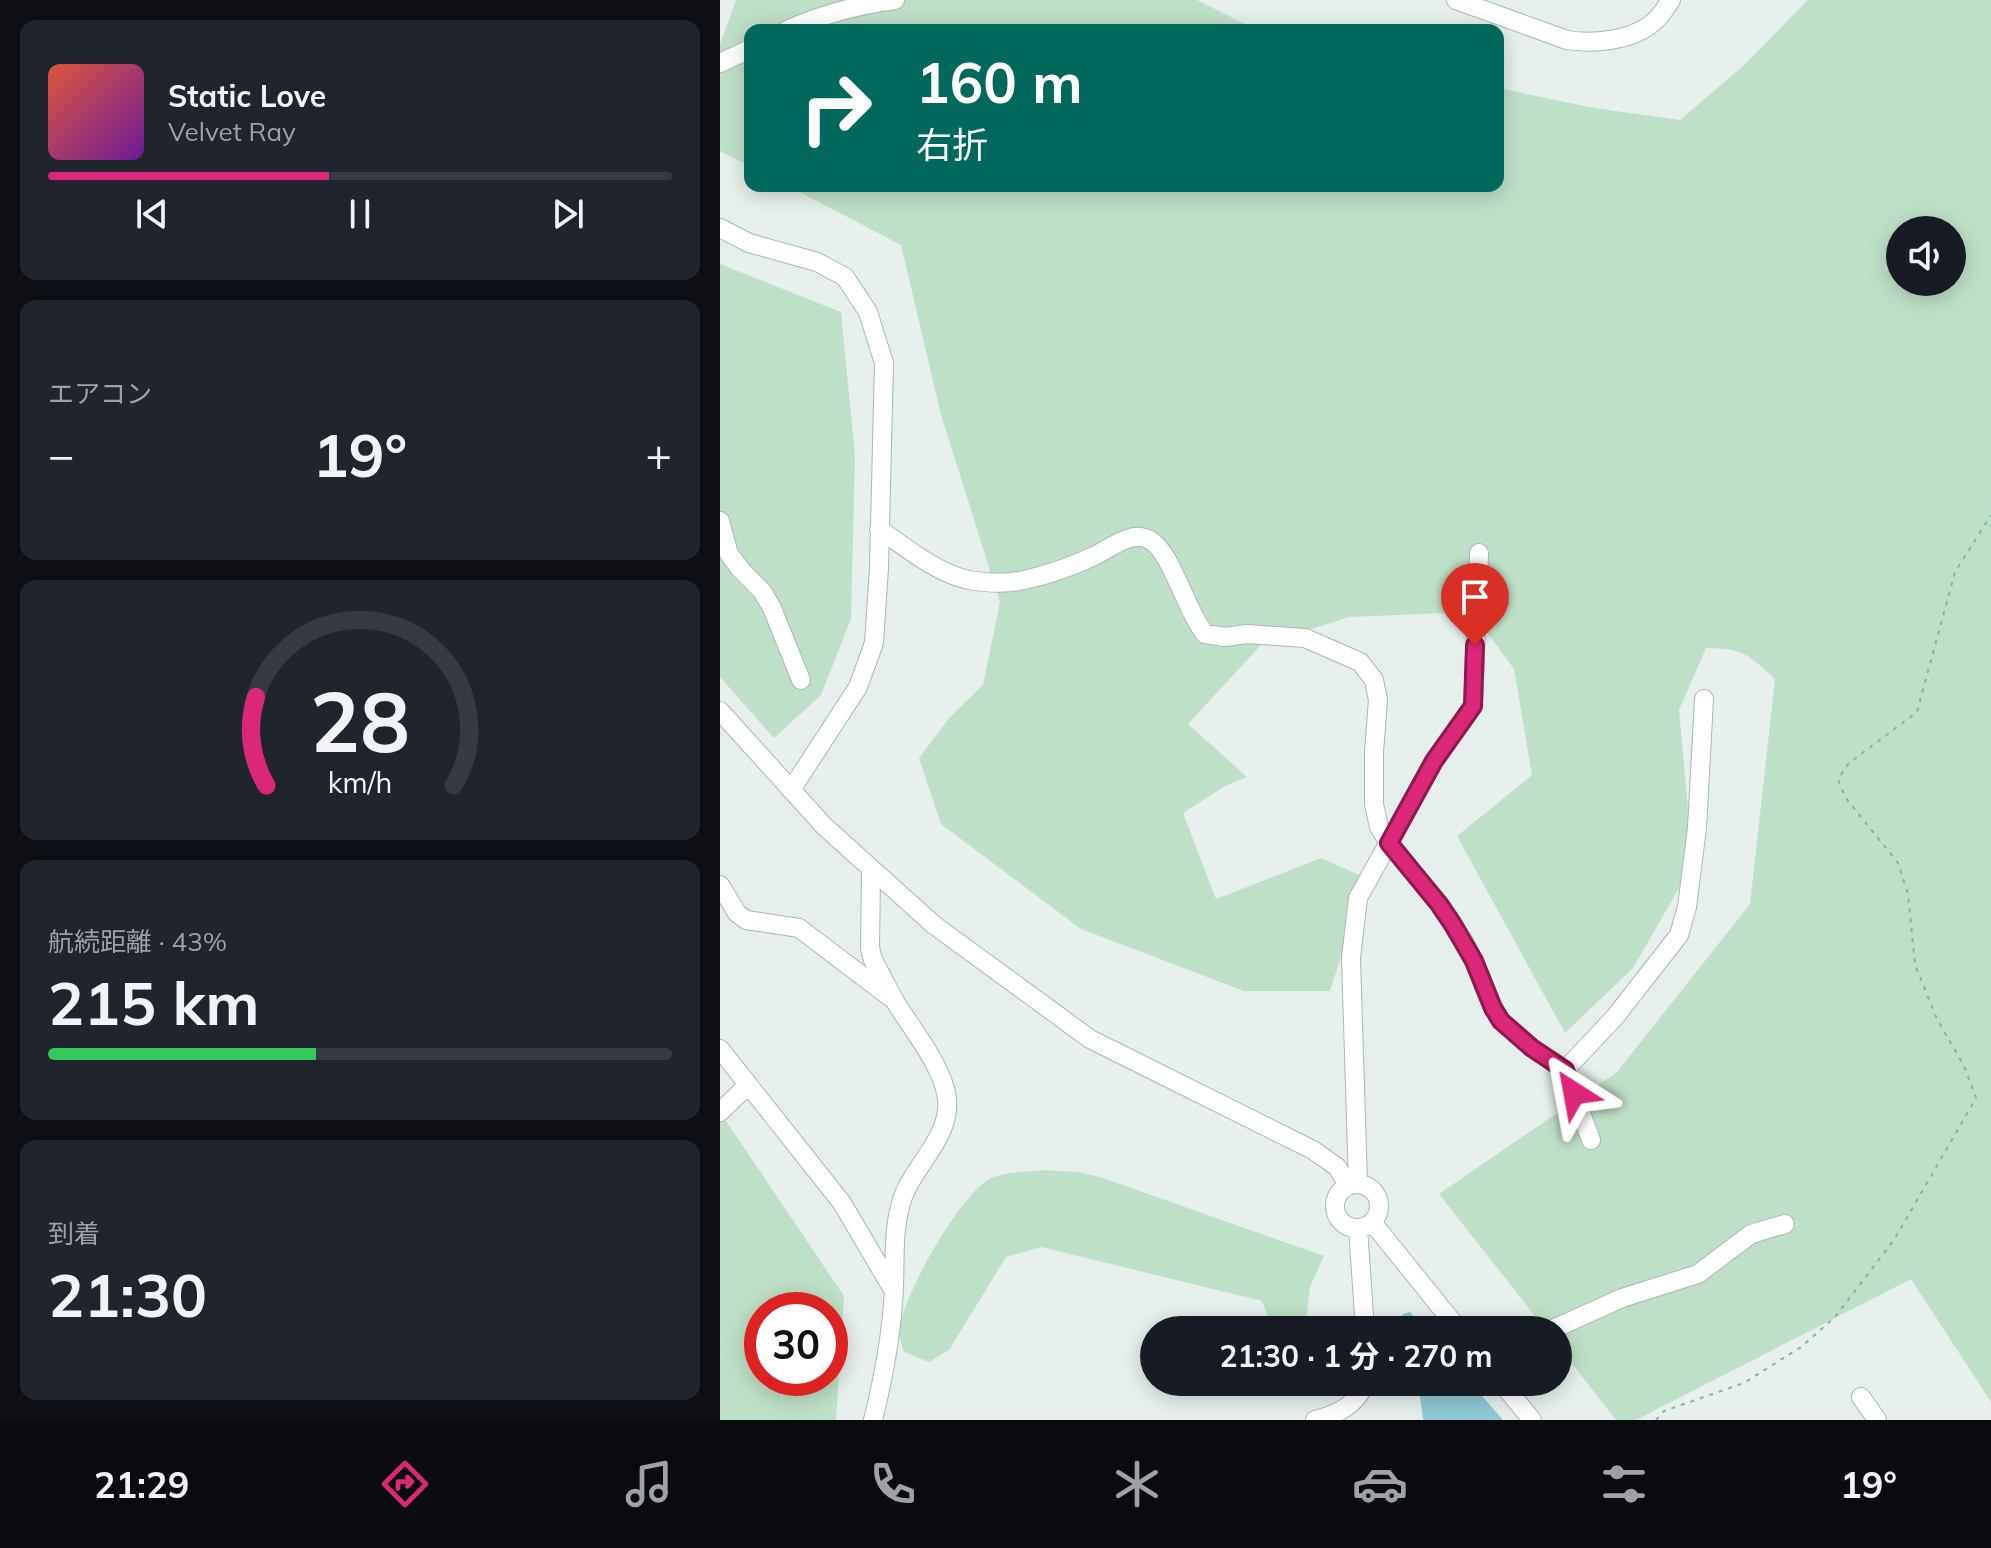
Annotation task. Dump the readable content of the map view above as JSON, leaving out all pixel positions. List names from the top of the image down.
{
  "page": {
    "turn": ["160 m", "右折"],
    "song": ["Static Love", "Velvet Ray"],
    "tile": [
      "エアコン",
      ["航続距離 · 43%", "215 km"],
      ["到着", "21:30"]
    ],
    "heat": ["−", "19°", "+"],
    "limit": "30",
    "trip": "21:30 · 1 分 · 270 m",
    "tabs": ["21:29", "19°"],
    "gauge": ["28", "km/h"]
  }
}
